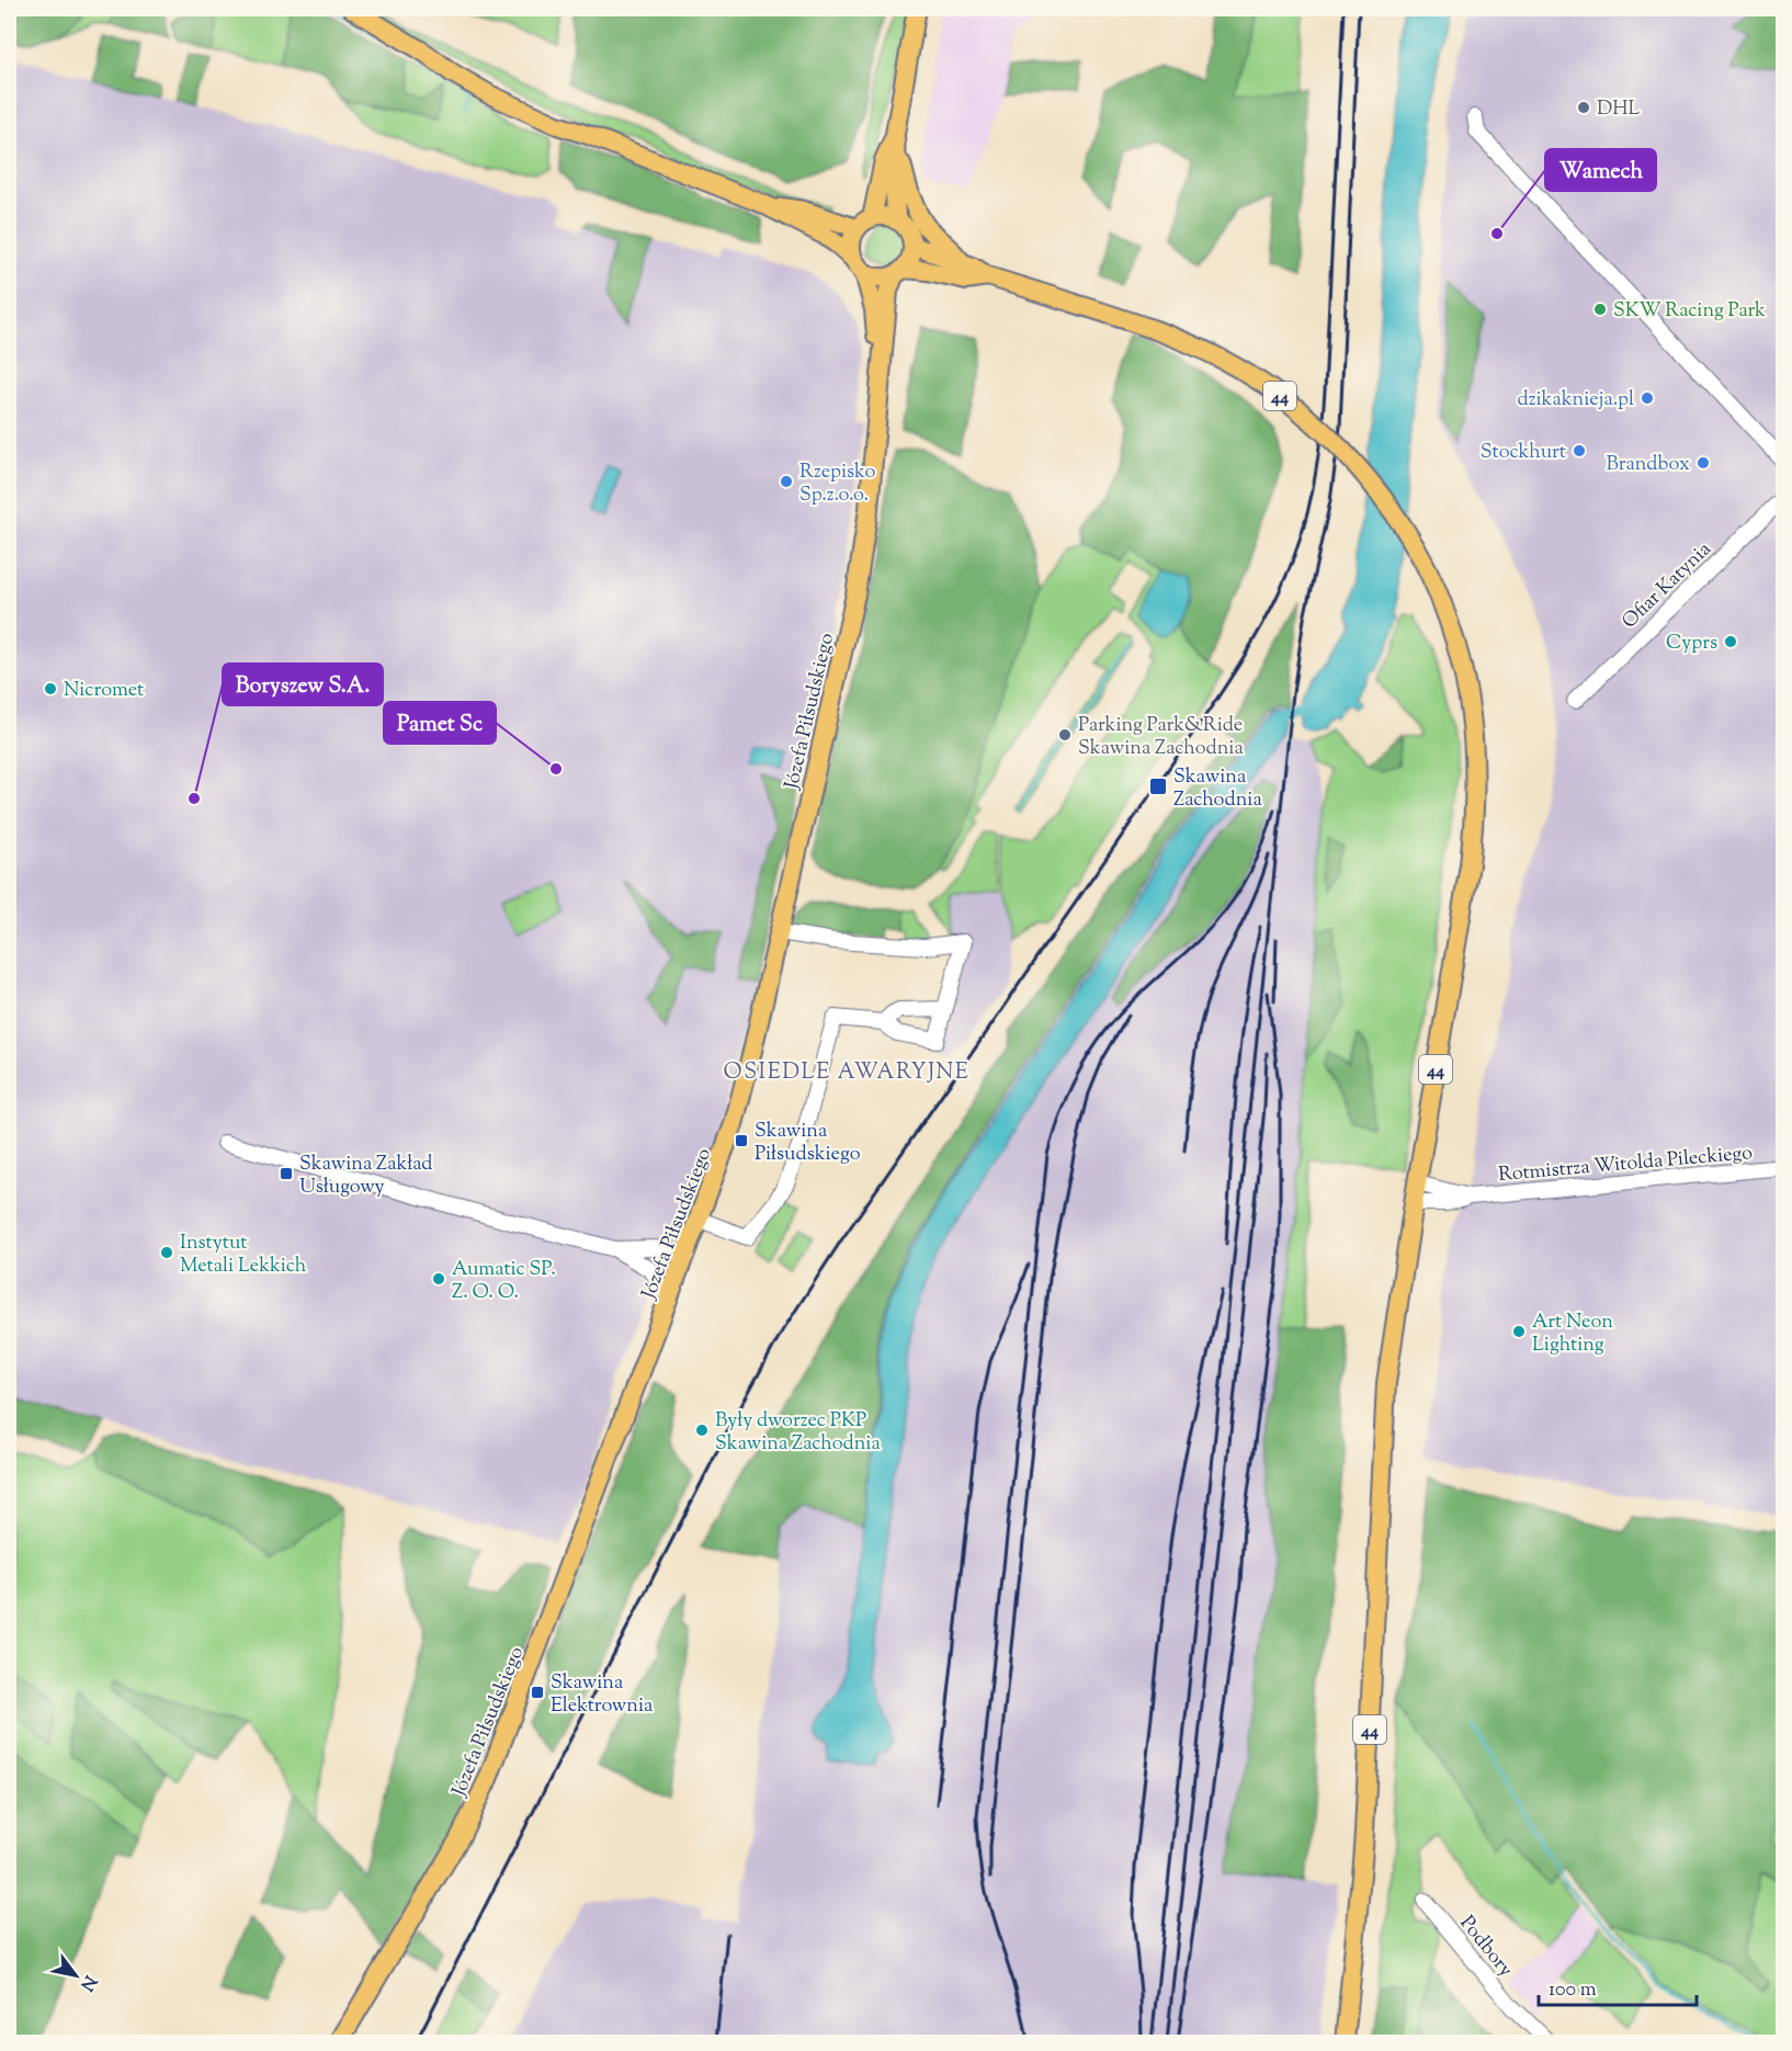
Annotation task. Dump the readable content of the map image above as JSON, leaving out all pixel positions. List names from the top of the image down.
{
  "streets": {
    "main road": ["44", "Józefa Piłsudskiego"],
    "street": ["Ofiar Katynia", "Rotmistrza Witolda Pileckiego", "Podbory"]
  },
  "crossings": [
    ["44", "Józefa Piłsudskiego"],
    ["44", "Rotmistrza Witolda Pileckiego"]
  ],
  "districts": ["OSIEDLE AWARYJNE"],
  "places": {
    "other": [
      "DHL",
      "Wamech",
      "SKW Racing Park",
      "dzikaknieja.pl",
      "Stockhurt",
      "Brandbox",
      "Rzepisko Sp.z.o.o.",
      "Cyprs",
      "Nicromet",
      "Parking Park&Ride Skawina Zachodnia",
      "Pamet Sc",
      "Boryszew S.A.",
      "Instytut Metali Lekkich",
      "Aumatic SP. Z. O. O.",
      "Art Neon Lighting",
      "Były dworzec PKP Skawina Zachodnia"
    ],
    "transit": [
      "Skawina Zachodnia",
      "Skawina Piłsudskiego",
      "Skawina Zakład Usługowy",
      "Skawina Elektrownia"
    ]
  },
  "scale_bar": "100 m",
  "north": "bottom right"
}
